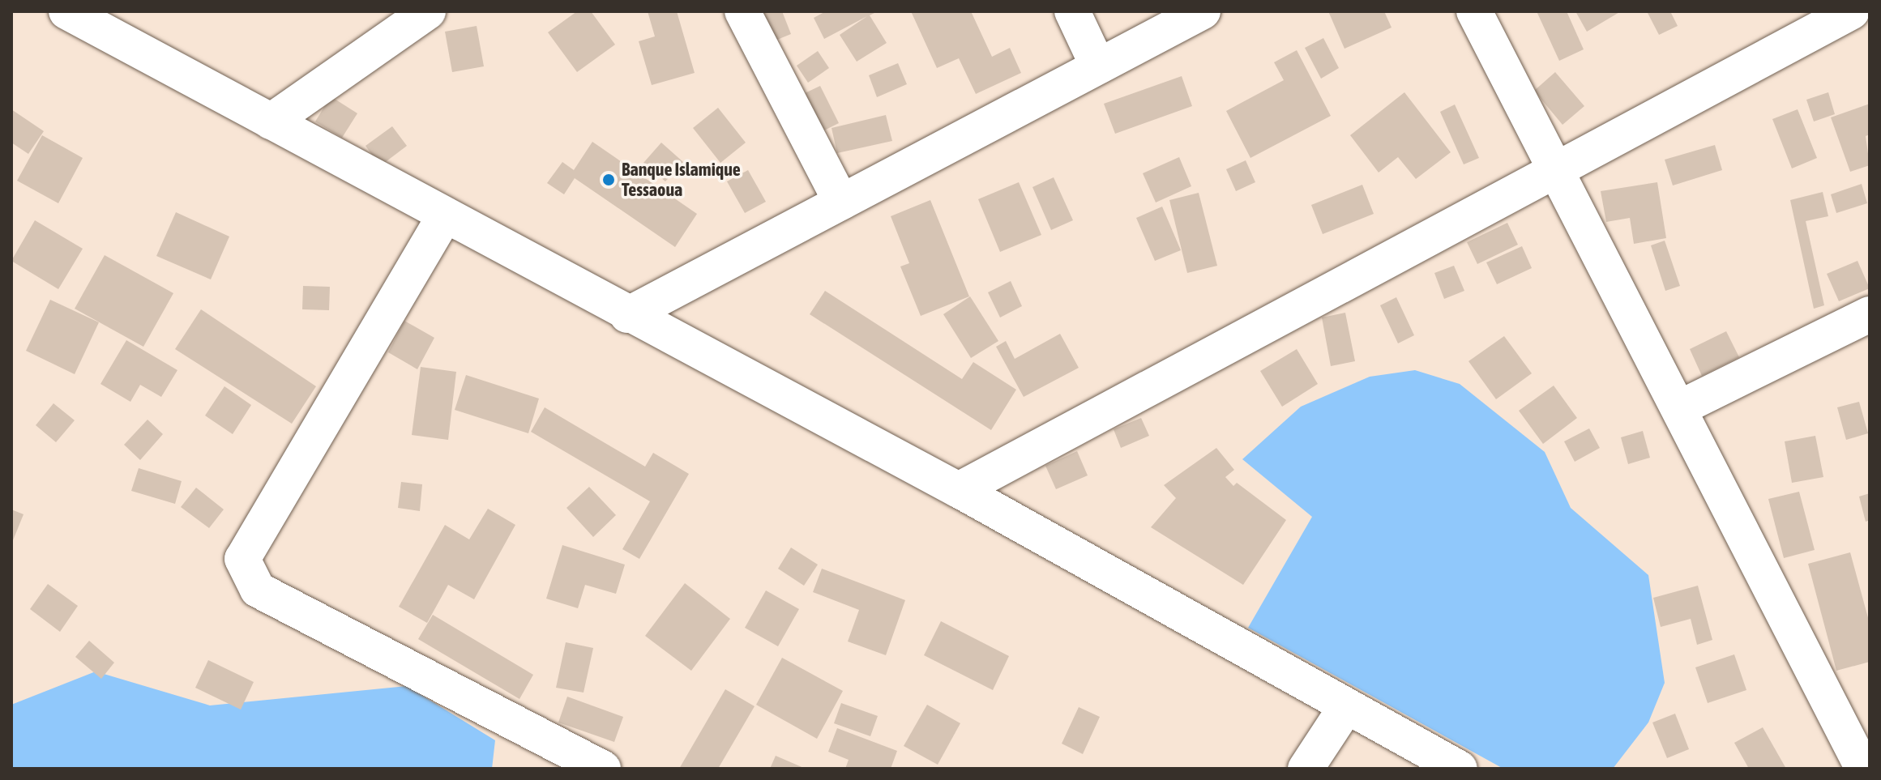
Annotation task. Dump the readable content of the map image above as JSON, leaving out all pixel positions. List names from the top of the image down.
{
  "places": ["Banque Islamique Tessaoua"]
}
